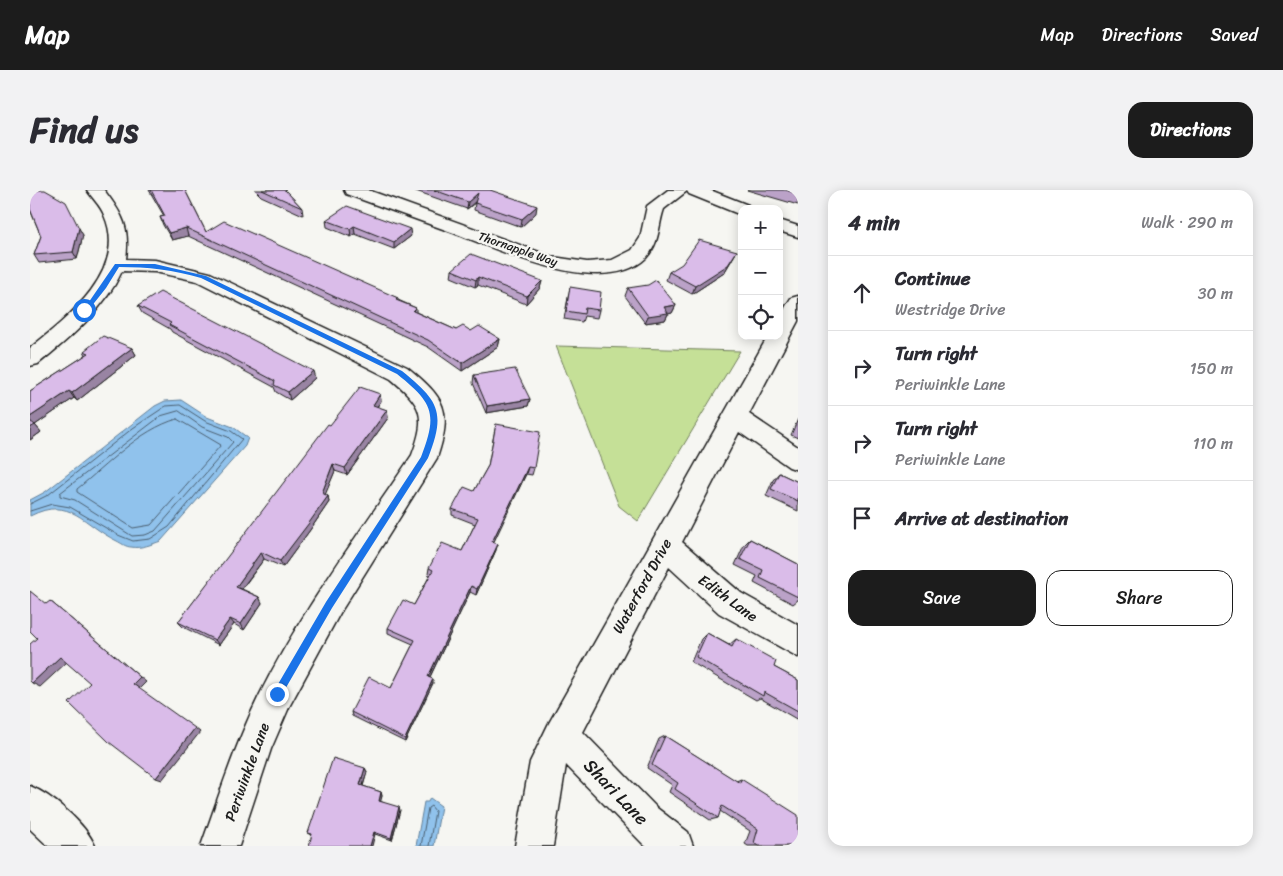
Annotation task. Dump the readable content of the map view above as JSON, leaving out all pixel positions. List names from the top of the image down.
{
  "streets": {
    "street": [
      "Thornapple Way",
      "Waterford Drive",
      "Edith Lane",
      "Periwinkle Lane",
      "Shari Lane"
    ]
  },
  "crossings": [
    ["Waterford Drive", "Edith Lane"],
    ["Waterford Drive", "Shari Lane"]
  ],
  "page": {
    "header": "Map",
    "nav": ["Map", "Directions", "Saved"],
    "title": "Find us",
    "buttons": [
      "Directions",
      ["Save", "Share"]
    ],
    "heading": ["4 min", "Walk · 290 m"],
    "map_buttons": ["+", "−"],
    "list": [
      ["Continue", "Westridge Drive", "30 m"],
      ["Turn right", "Periwinkle Lane", "150 m"],
      ["Turn right", "Periwinkle Lane", "110 m"],
      "Arrive at destination"
    ]
  }
}
